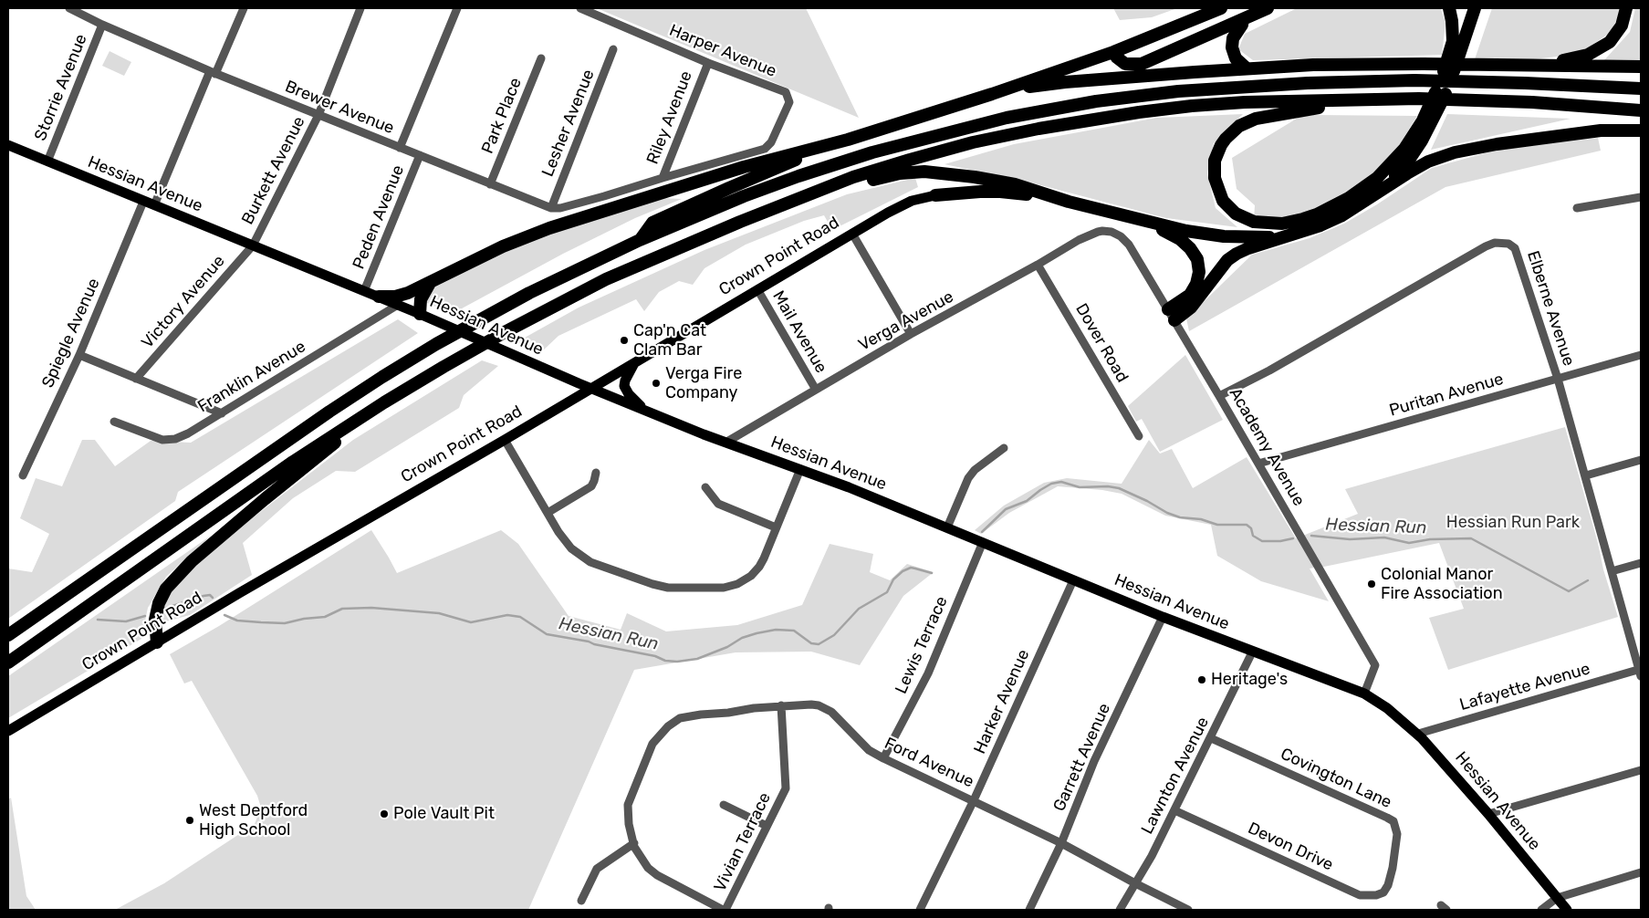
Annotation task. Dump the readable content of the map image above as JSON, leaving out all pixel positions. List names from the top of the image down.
{
  "streets": {
    "main road": ["Hessian Avenue", "Crown Point Road"],
    "street": [
      "Harper Avenue",
      "Storrie Avenue",
      "Brewer Avenue",
      "Park Place",
      "Riley Avenue",
      "Lesher Avenue",
      "Burkett Avenue",
      "Peden Avenue",
      "Victory Avenue",
      "Elberne Avenue",
      "Verga Avenue",
      "Mail Avenue",
      "Spiegle Avenue",
      "Dover Road",
      "Franklin Avenue",
      "Puritan Avenue",
      "Academy Avenue",
      "Lewis Terrace",
      "Lafayette Avenue",
      "Harker Avenue",
      "Garrett Avenue",
      "Ford Avenue",
      "Lawnton Avenue",
      "Covington Lane",
      "Vivian Terrace",
      "Devon Drive"
    ]
  },
  "crossings": [
    ["Harper Avenue", "Riley Avenue"],
    ["Storrie Avenue", "Brewer Avenue"],
    ["Storrie Avenue", "Hessian Avenue"],
    ["Brewer Avenue", "Park Place"],
    ["Brewer Avenue", "Riley Avenue"],
    ["Brewer Avenue", "Lesher Avenue"],
    ["Brewer Avenue", "Burkett Avenue"],
    ["Brewer Avenue", "Peden Avenue"],
    ["Riley Avenue", "Lesher Avenue"],
    ["Burkett Avenue", "Hessian Avenue"],
    ["Burkett Avenue", "Victory Avenue"],
    ["Hessian Avenue", "Peden Avenue"],
    ["Hessian Avenue", "Crown Point Road"],
    ["Hessian Avenue", "Victory Avenue"],
    ["Hessian Avenue", "Verga Avenue"],
    ["Hessian Avenue", "Spiegle Avenue"],
    ["Hessian Avenue", "Franklin Avenue"],
    ["Hessian Avenue", "Academy Avenue"],
    ["Hessian Avenue", "Lewis Terrace"],
    ["Hessian Avenue", "Lafayette Avenue"],
    ["Hessian Avenue", "Harker Avenue"],
    ["Hessian Avenue", "Garrett Avenue"],
    ["Hessian Avenue", "Lawnton Avenue"],
    ["Crown Point Road", "Mail Avenue"],
    ["Elberne Avenue", "Puritan Avenue"],
    ["Elberne Avenue", "Academy Avenue"],
    ["Elberne Avenue", "Lafayette Avenue"],
    ["Verga Avenue", "Mail Avenue"],
    ["Verga Avenue", "Dover Road"],
    ["Verga Avenue", "Academy Avenue"],
    ["Puritan Avenue", "Academy Avenue"],
    ["Lewis Terrace", "Ford Avenue"],
    ["Harker Avenue", "Ford Avenue"],
    ["Garrett Avenue", "Ford Avenue"],
    ["Ford Avenue", "Lawnton Avenue"],
    ["Ford Avenue", "Vivian Terrace"],
    ["Lawnton Avenue", "Covington Lane"],
    ["Lawnton Avenue", "Devon Drive"],
    ["Covington Lane", "Devon Drive"]
  ],
  "water": ["Hessian Run"],
  "parks": ["Hessian Run Park"],
  "places": [
    "Cap'n Cat Clam Bar",
    "Verga Fire Company",
    "Colonial Manor Fire Association",
    "Heritage's",
    "Pole Vault Pit",
    "West Deptford High School"
  ]
}
